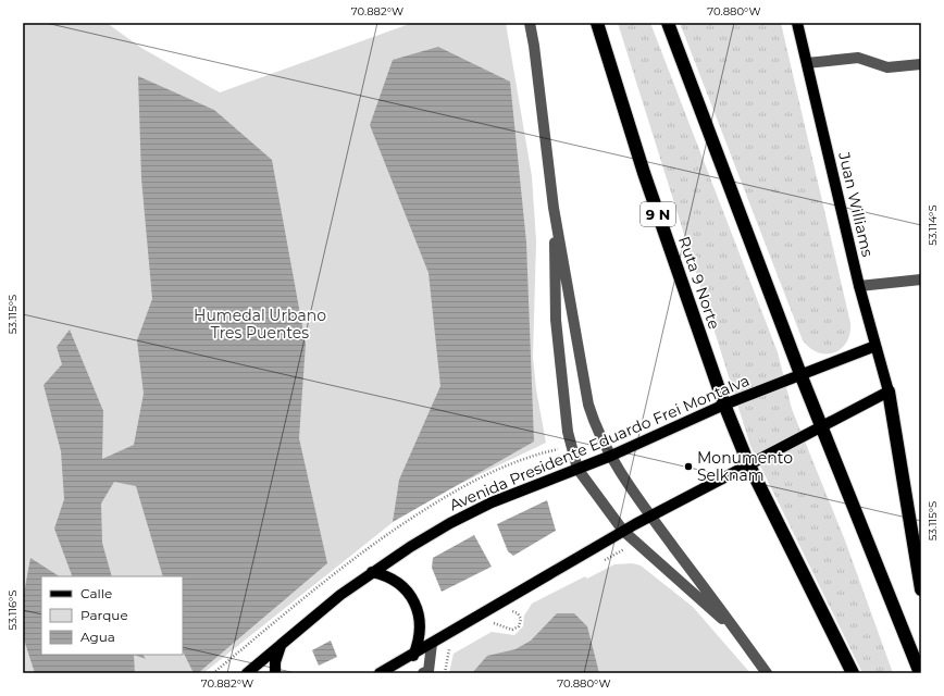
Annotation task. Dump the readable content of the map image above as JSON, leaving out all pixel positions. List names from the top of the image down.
{
  "streets": {
    "highway": ["9 N", "Ruta 9 Norte"],
    "main road": ["Juan Williams", "Avenida Presidente Eduardo Frei Montalva"]
  },
  "crossings": [
    ["Juan Williams", "Avenida Presidente Eduardo Frei Montalva"],
    ["Ruta 9 Norte", "Avenida Presidente Eduardo Frei Montalva"]
  ],
  "parks": ["Humedal Urbano Tres Puentes"],
  "places": ["Monumento Selknam"],
  "legend": ["Calle", "Parque", "Agua"],
  "coordinates": [
    "70.882°W",
    "70.880°W",
    "53.114°S",
    "53.115°S",
    "53.116°S"
  ]
}
